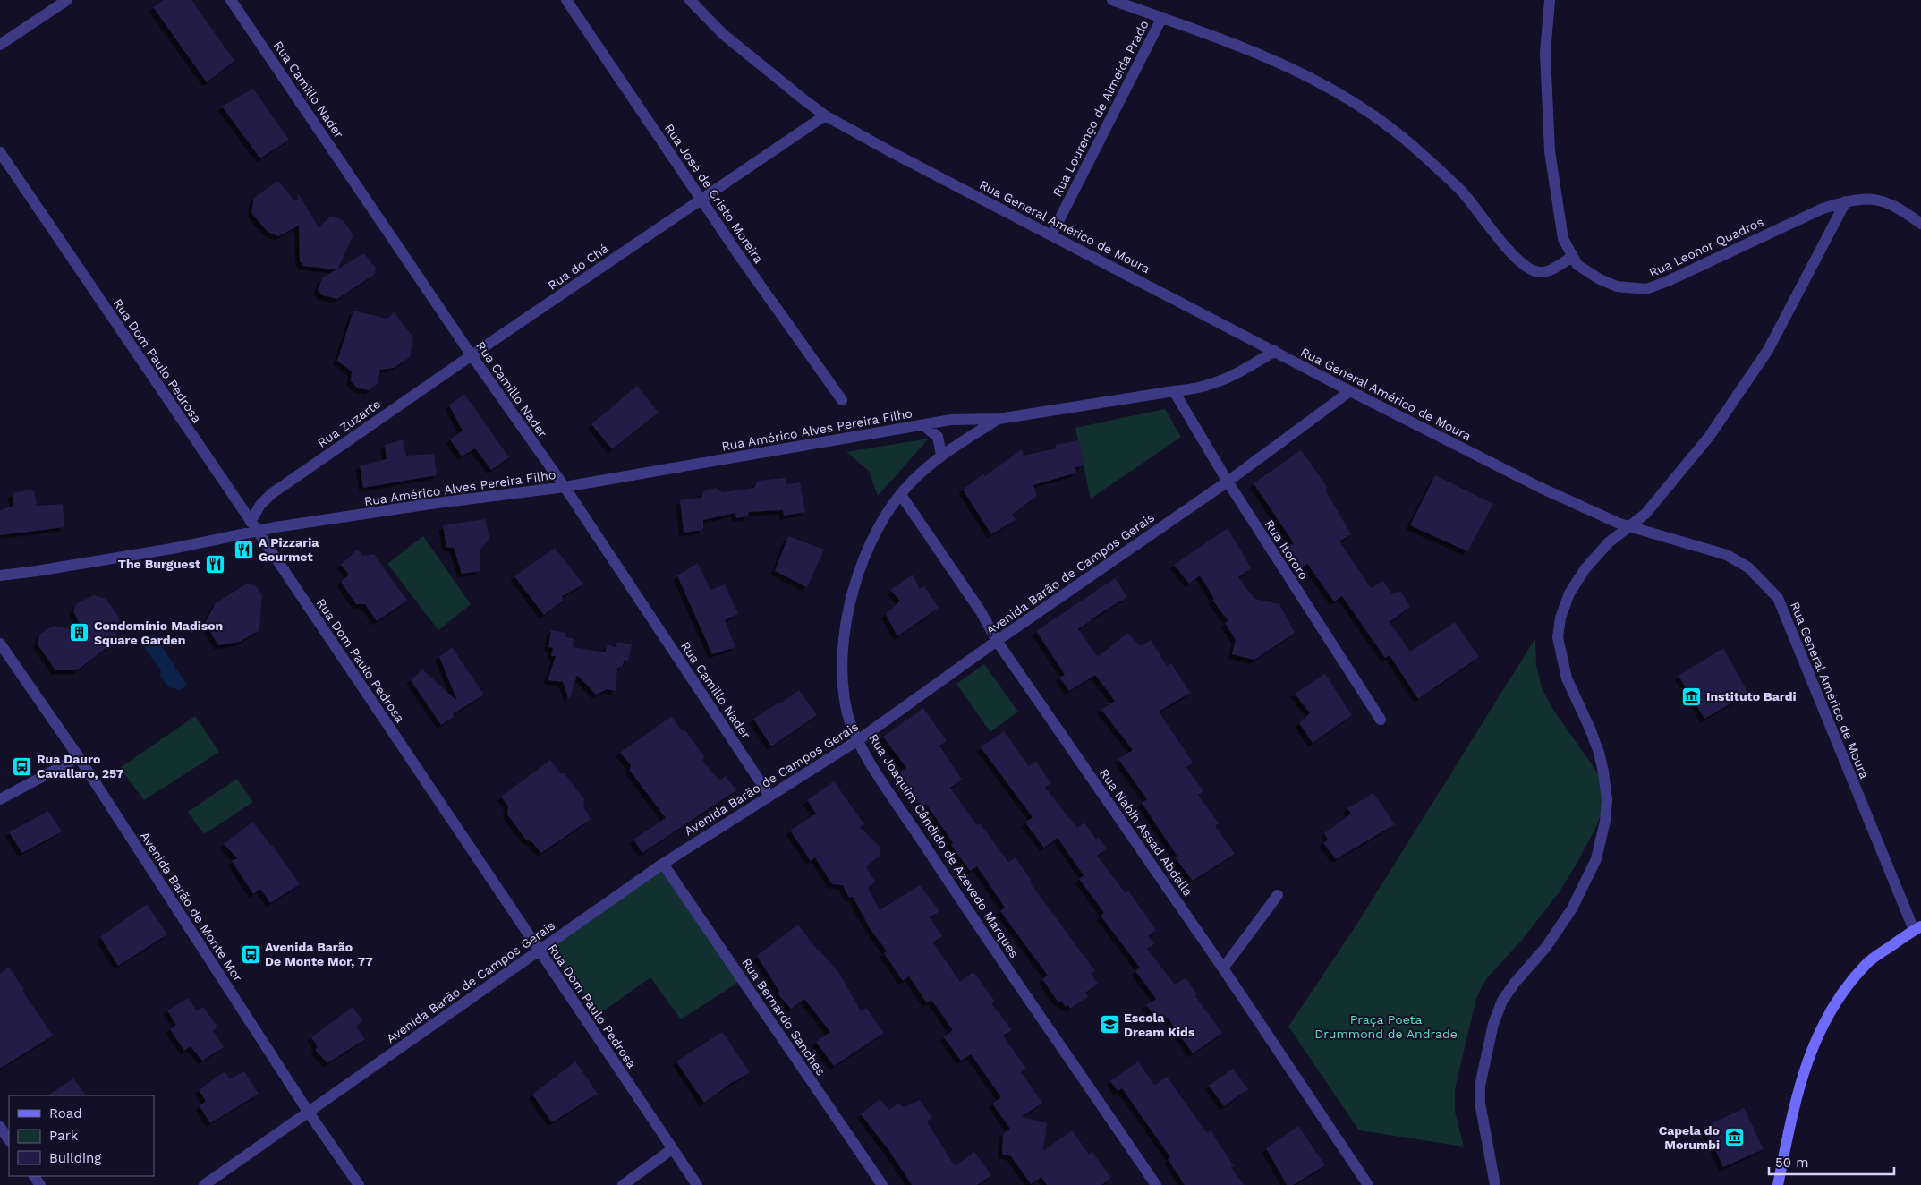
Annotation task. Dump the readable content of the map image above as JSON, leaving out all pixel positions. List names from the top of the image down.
{
  "streets": {
    "street": [
      "Rua Camillo Nader",
      "Rua Lourenço de Almeida Prado",
      "Rua José de Cristo Moreira",
      "Rua General Américo de Moura",
      "Rua Leonor Quadros",
      "Rua do Chá",
      "Rua Dom Paulo Pedrosa",
      "Rua Zuzarte",
      "Rua Américo Alves Pereira Filho",
      "Rua Itororo",
      "Avenida Barão de Campos Gerais",
      "Rua Nabih Assad Abdalla",
      "Rua Joaquim Cândido de Azevedo Marques",
      "Avenida Barão de Monte Mor",
      "Rua Bernardo Sanches"
    ]
  },
  "crossings": [
    ["Rua Camillo Nader", "Rua do Chá"],
    ["Rua Camillo Nader", "Rua Zuzarte"],
    ["Rua Camillo Nader", "Rua Américo Alves Pereira Filho"],
    ["Rua Camillo Nader", "Avenida Barão de Campos Gerais"],
    ["Rua Lourenço de Almeida Prado", "Rua General Américo de Moura"],
    ["Rua José de Cristo Moreira", "Rua do Chá"],
    ["Rua General Américo de Moura", "Rua do Chá"],
    ["Rua General Américo de Moura", "Avenida Barão de Campos Gerais"],
    ["Rua General Américo de Moura", "Rua Joaquim Cândido de Azevedo Marques"],
    ["Rua do Chá", "Rua Zuzarte"],
    ["Rua Dom Paulo Pedrosa", "Rua Zuzarte"],
    ["Rua Dom Paulo Pedrosa", "Rua Américo Alves Pereira Filho"],
    ["Rua Dom Paulo Pedrosa", "Avenida Barão de Campos Gerais"],
    ["Rua Zuzarte", "Rua Américo Alves Pereira Filho"],
    ["Rua Américo Alves Pereira Filho", "Rua Joaquim Cândido de Azevedo Marques"],
    ["Rua Itororo", "Avenida Barão de Campos Gerais"],
    ["Rua Itororo", "Rua Joaquim Cândido de Azevedo Marques"],
    ["Avenida Barão de Campos Gerais", "Rua Nabih Assad Abdalla"],
    ["Avenida Barão de Campos Gerais", "Rua Joaquim Cândido de Azevedo Marques"],
    ["Avenida Barão de Campos Gerais", "Avenida Barão de Monte Mor"],
    ["Avenida Barão de Campos Gerais", "Rua Bernardo Sanches"],
    ["Rua Nabih Assad Abdalla", "Rua Joaquim Cândido de Azevedo Marques"]
  ],
  "parks": ["Praça Poeta Drummond de Andrade"],
  "places": {
    "restaurant": ["A Pizzaria Gourmet", "The Burguest"],
    "building": ["Condomínio Madison Square Garden"],
    "museum": ["Instituto Bardi", "Capela do Morumbi"],
    "bus stop": ["Rua Dauro Cavallaro, 257", "Avenida Barão De Monte Mor, 77"],
    "school or university": ["Escola Dream Kids"]
  },
  "legend": ["Road", "Park", "Building"],
  "scale_bar": "50 m"
}
